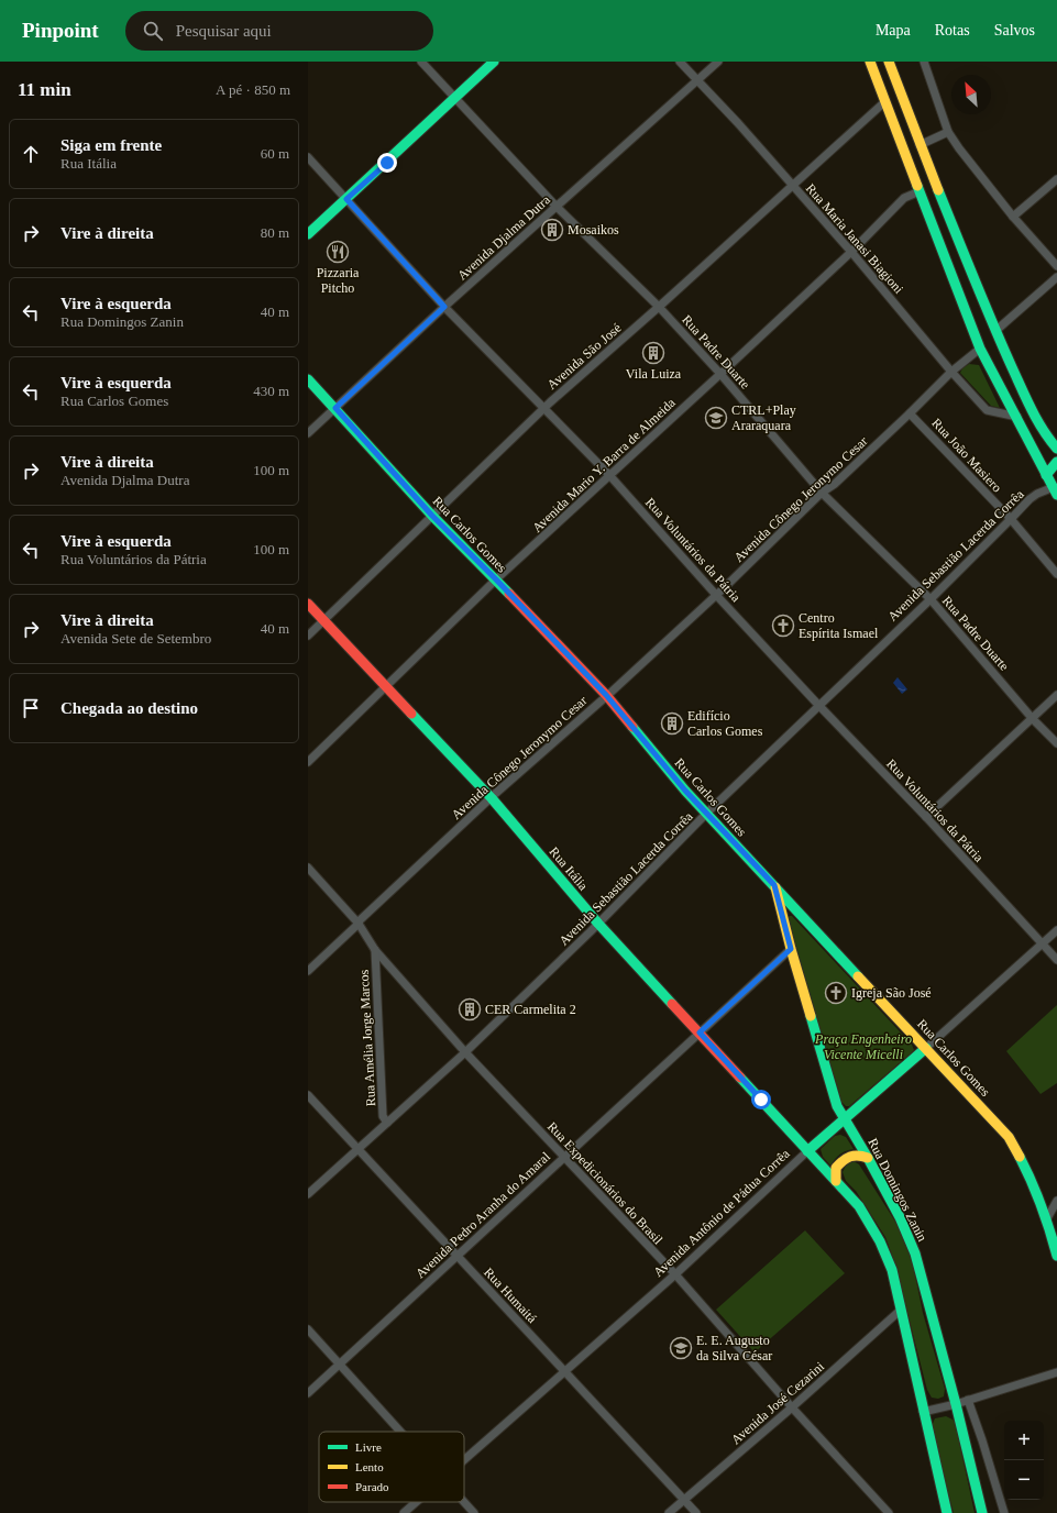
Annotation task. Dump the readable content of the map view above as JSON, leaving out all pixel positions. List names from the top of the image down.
{
  "streets": {
    "street": [
      "Avenida Djalma Dutra",
      "Rua Maria Janasi Biagioni",
      "Rua Padre Duarte",
      "Avenida São José",
      "Rua João Masiero",
      "Avenida Mario Y. Barra de Almeida",
      "Avenida Cônego Jeronymo Cesar",
      "Rua Carlos Gomes",
      "Rua Voluntários da Pátria",
      "Avenida Sebastião Lacerda Corrêa",
      "Rua Itália",
      "Rua Amélia Jorge Marcos",
      "Rua Expedicionários do Brasil",
      "Rua Domingos Zanin",
      "Avenida Antônio de Pádua Corrêa",
      "Avenida Pedro Aranha do Amaral",
      "Rua Humaitá",
      "Avenida José Cezarini"
    ]
  },
  "crossings": [
    ["Avenida Djalma Dutra", "Rua Maria Janasi Biagioni"],
    ["Avenida Djalma Dutra", "Rua Padre Duarte"],
    ["Avenida Djalma Dutra", "Rua Carlos Gomes"],
    ["Avenida Djalma Dutra", "Rua Voluntários da Pátria"],
    ["Rua Maria Janasi Biagioni", "Avenida São José"],
    ["Rua Maria Janasi Biagioni", "Avenida Mario Y. Barra de Almeida"],
    ["Rua Maria Janasi Biagioni", "Avenida Cônego Jeronymo Cesar"],
    ["Rua Padre Duarte", "Avenida São José"],
    ["Rua Padre Duarte", "Avenida Mario Y. Barra de Almeida"],
    ["Rua Padre Duarte", "Avenida Cônego Jeronymo Cesar"],
    ["Rua Padre Duarte", "Avenida Sebastião Lacerda Corrêa"],
    ["Avenida São José", "Rua Carlos Gomes"],
    ["Avenida São José", "Rua Voluntários da Pátria"],
    ["Avenida São José", "Rua Itália"],
    ["Rua João Masiero", "Avenida Cônego Jeronymo Cesar"],
    ["Rua João Masiero", "Avenida Sebastião Lacerda Corrêa"],
    ["Avenida Mario Y. Barra de Almeida", "Rua Carlos Gomes"],
    ["Avenida Mario Y. Barra de Almeida", "Rua Voluntários da Pátria"],
    ["Avenida Mario Y. Barra de Almeida", "Rua Itália"],
    ["Avenida Cônego Jeronymo Cesar", "Rua Carlos Gomes"],
    ["Avenida Cônego Jeronymo Cesar", "Rua Voluntários da Pátria"],
    ["Avenida Cônego Jeronymo Cesar", "Rua Itália"],
    ["Avenida Cônego Jeronymo Cesar", "Rua Expedicionários do Brasil"],
    ["Rua Carlos Gomes", "Avenida Sebastião Lacerda Corrêa"],
    ["Rua Carlos Gomes", "Rua Domingos Zanin"],
    ["Rua Carlos Gomes", "Avenida Antônio de Pádua Corrêa"],
    ["Rua Voluntários da Pátria", "Avenida Sebastião Lacerda Corrêa"],
    ["Rua Voluntários da Pátria", "Avenida Antônio de Pádua Corrêa"],
    ["Avenida Sebastião Lacerda Corrêa", "Rua Itália"],
    ["Avenida Sebastião Lacerda Corrêa", "Rua Amélia Jorge Marcos"],
    ["Avenida Sebastião Lacerda Corrêa", "Rua Expedicionários do Brasil"],
    ["Avenida Sebastião Lacerda Corrêa", "Rua Humaitá"],
    ["Rua Itália", "Avenida Antônio de Pádua Corrêa"],
    ["Rua Itália", "Avenida Pedro Aranha do Amaral"],
    ["Rua Amélia Jorge Marcos", "Rua Expedicionários do Brasil"],
    ["Rua Expedicionários do Brasil", "Avenida Antônio de Pádua Corrêa"],
    ["Rua Expedicionários do Brasil", "Avenida Pedro Aranha do Amaral"],
    ["Rua Expedicionários do Brasil", "Avenida José Cezarini"],
    ["Rua Domingos Zanin", "Avenida Antônio de Pádua Corrêa"],
    ["Rua Domingos Zanin", "Avenida Pedro Aranha do Amaral"],
    ["Avenida Antônio de Pádua Corrêa", "Rua Humaitá"],
    ["Avenida Pedro Aranha do Amaral", "Rua Humaitá"],
    ["Rua Humaitá", "Avenida José Cezarini"]
  ],
  "parks": ["Praça Engenheiro Vicente Micelli"],
  "places": {
    "building": [
      "Mosaikos",
      "Vila Luiza",
      "Edifício Carlos Gomes",
      "CER Carmelita 2"
    ],
    "restaurant": ["Pizzaria Pitcho"],
    "school or university": ["CTRL+Play Araraquara", "E. E. Augusto da Silva César"],
    "church": ["Centro Espírita Ismael", "Igreja São José"]
  },
  "legend": ["Livre", "Lento", "Parado"],
  "north": "top left",
  "page": {
    "header": "Pinpoint",
    "search": "Pesquisar aqui",
    "nav": ["Mapa", "Rotas", "Salvos"],
    "heading": ["11 min", "A pé · 850 m"],
    "list": [
      ["Siga em frente", "Rua Itália", "60 m"],
      ["Vire à direita", "80 m"],
      ["Vire à esquerda", "Rua Domingos Zanin", "40 m"],
      ["Vire à esquerda", "Rua Carlos Gomes", "430 m"],
      ["Vire à direita", "Avenida Djalma Dutra", "100 m"],
      ["Vire à esquerda", "Rua Voluntários da Pátria", "100 m"],
      ["Vire à direita", "Avenida Sete de Setembro", "40 m"],
      "Chegada ao destino"
    ],
    "map_buttons": ["+", "−"]
  }
}
